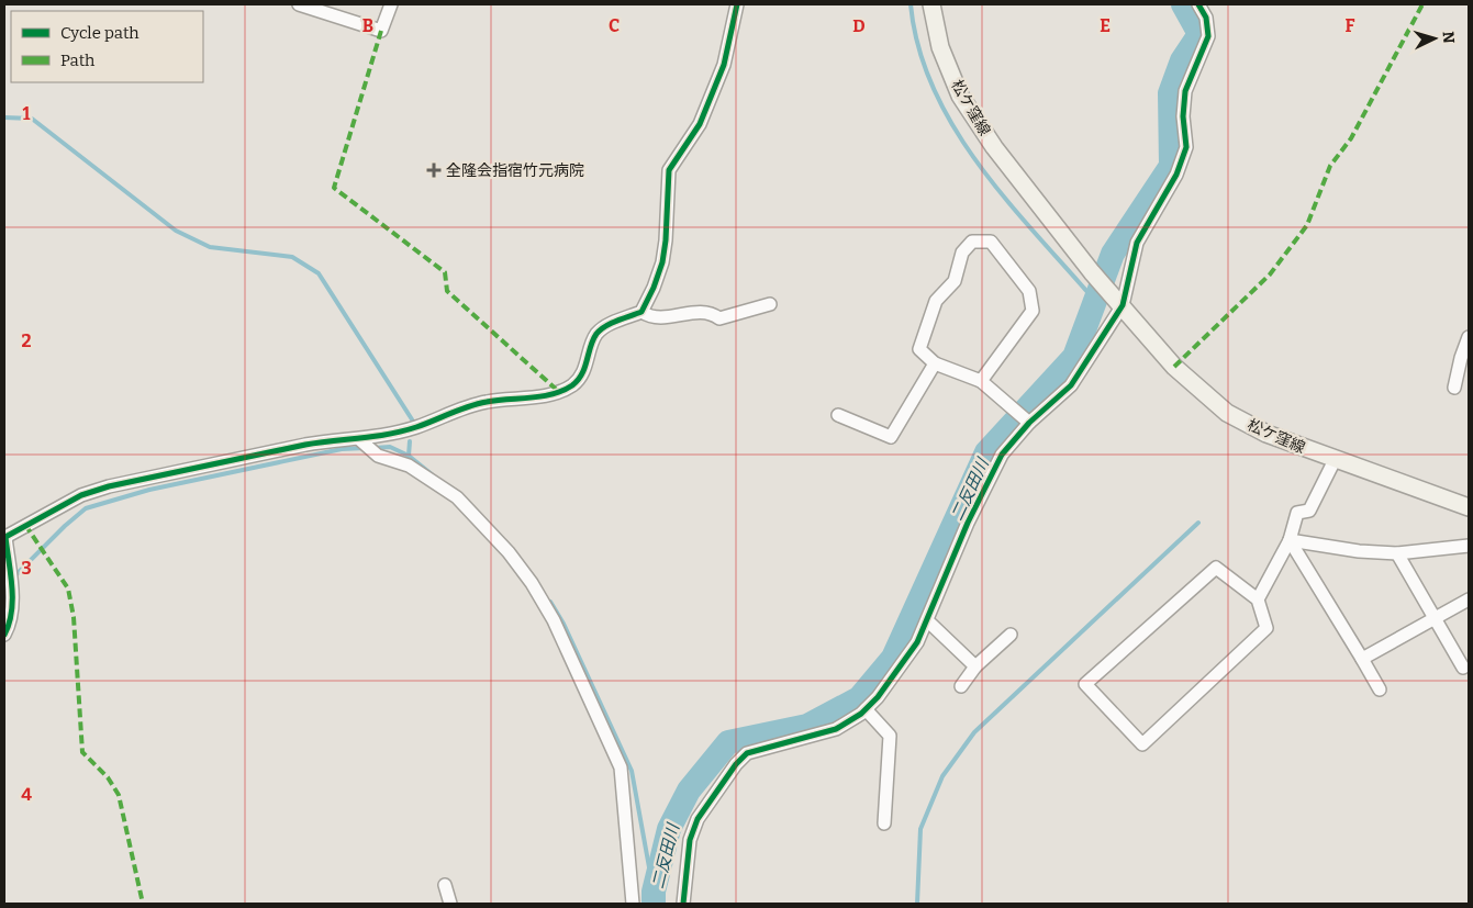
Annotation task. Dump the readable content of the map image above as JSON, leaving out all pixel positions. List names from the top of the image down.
{
  "streets": {
    "street": ["松ケ窪線"]
  },
  "water": ["二反田川"],
  "places": {
    "health": ["全隆会指宿竹元病院"]
  },
  "legend": ["Cycle path", "Path"],
  "north": "right",
  "grid": {
    "columns": [
      "B",
      "C",
      "D",
      "E",
      "F"
    ],
    "rows": [
      "1",
      "2",
      "3",
      "4"
    ]
  }
}
